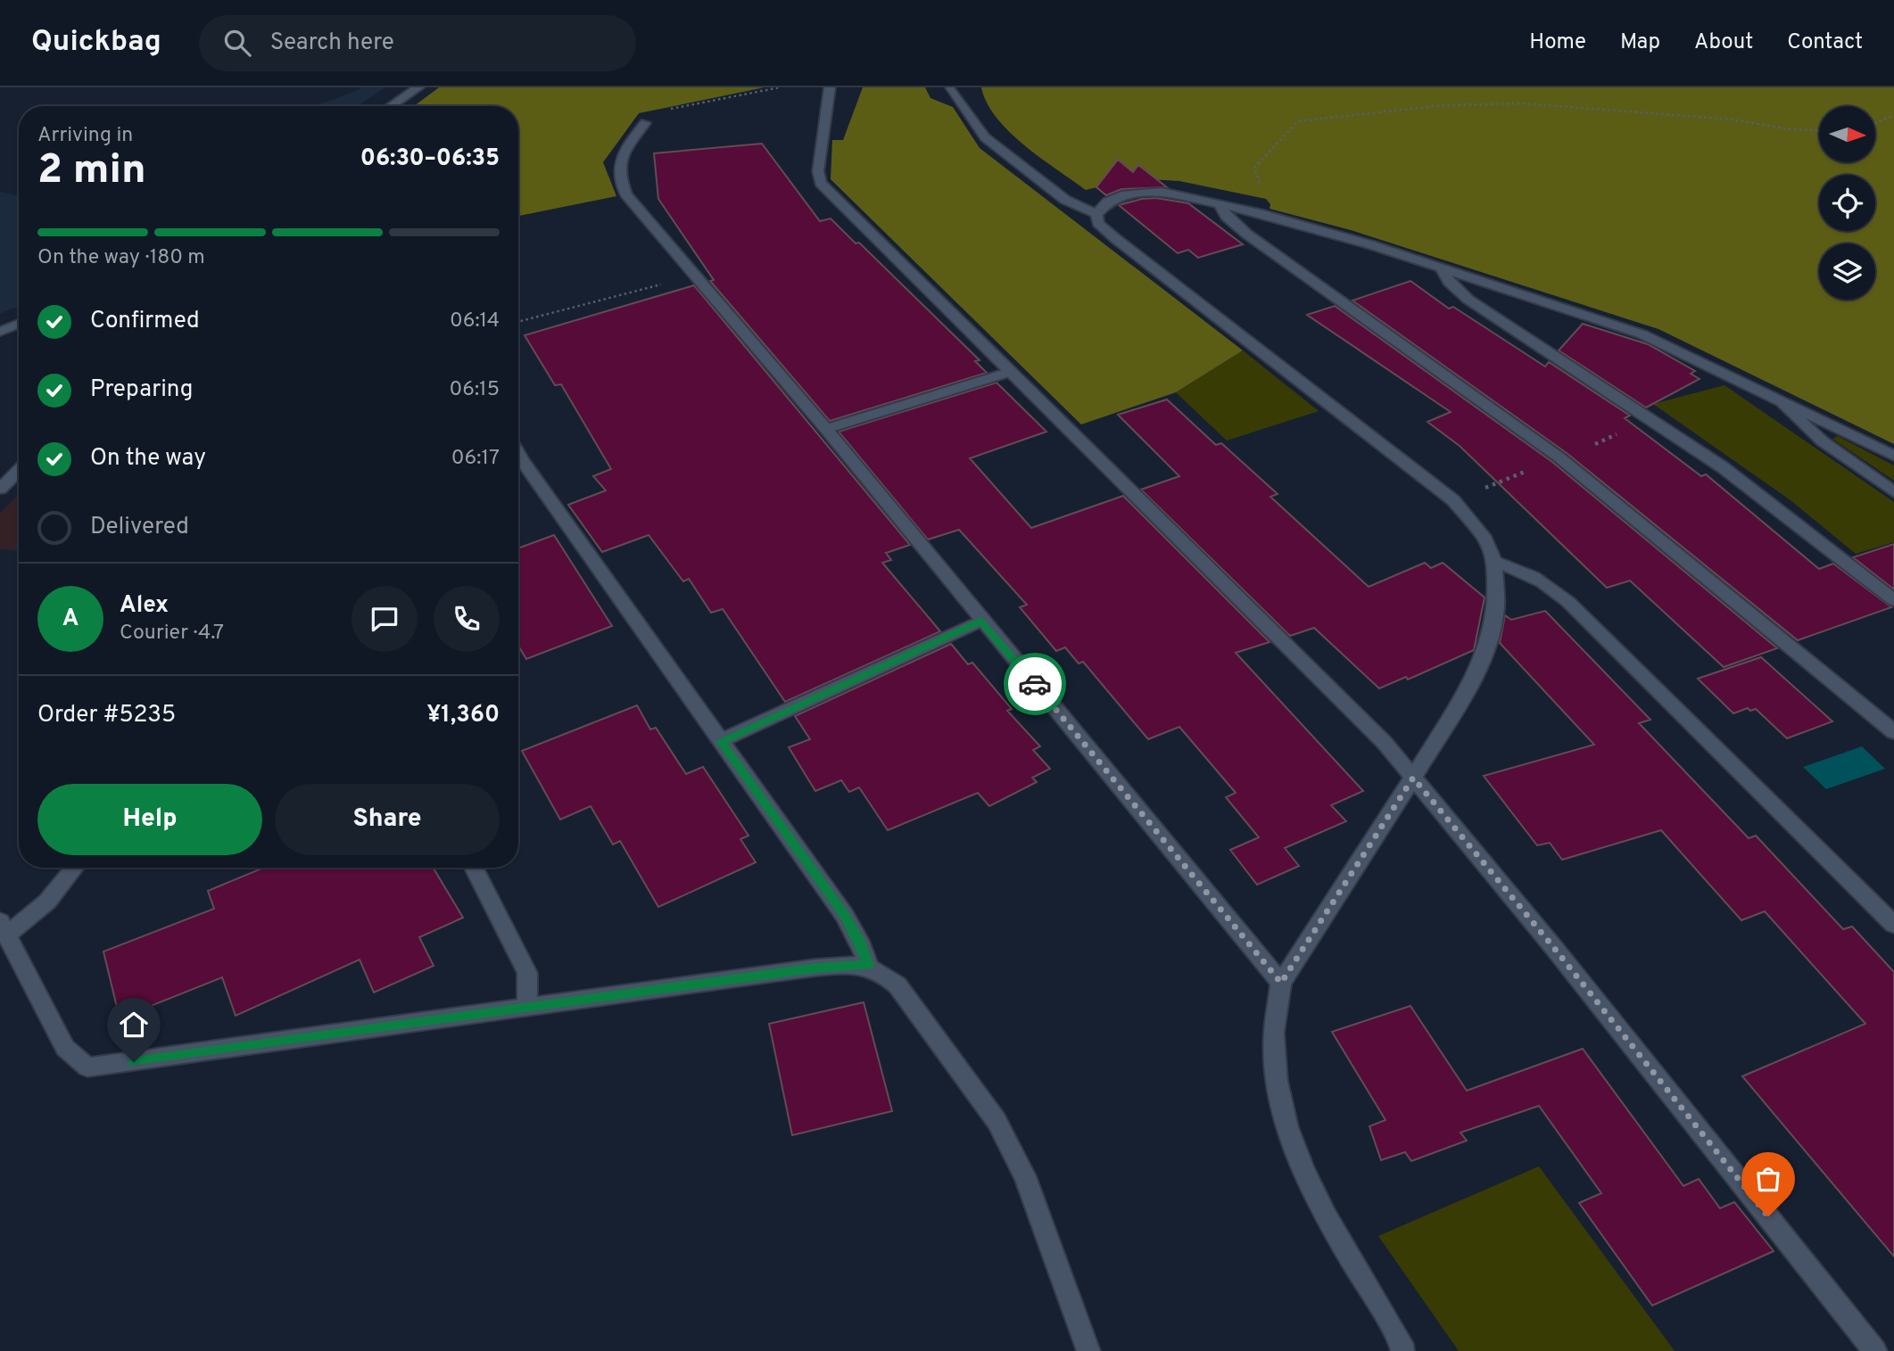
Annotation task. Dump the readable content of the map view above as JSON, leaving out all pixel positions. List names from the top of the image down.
{
  "north": "right",
  "page": {
    "header": "Quickbag",
    "search": "Search here",
    "nav": [
      "Home",
      "Map",
      "About",
      "Contact"
    ],
    "heading": ["2 min", "Arriving in", "06:30–06:35"],
    "panel": [
      "Alex",
      "Courier · 4.7",
      "Order #5235",
      "¥1,360"
    ],
    "bar": "On the way · 180 m",
    "list": [
      ["Confirmed", "06:14"],
      ["Preparing", "06:15"],
      ["On the way", "06:17"],
      "Delivered"
    ],
    "round": "A",
    "buttons": ["Help", "Share"]
  }
}
